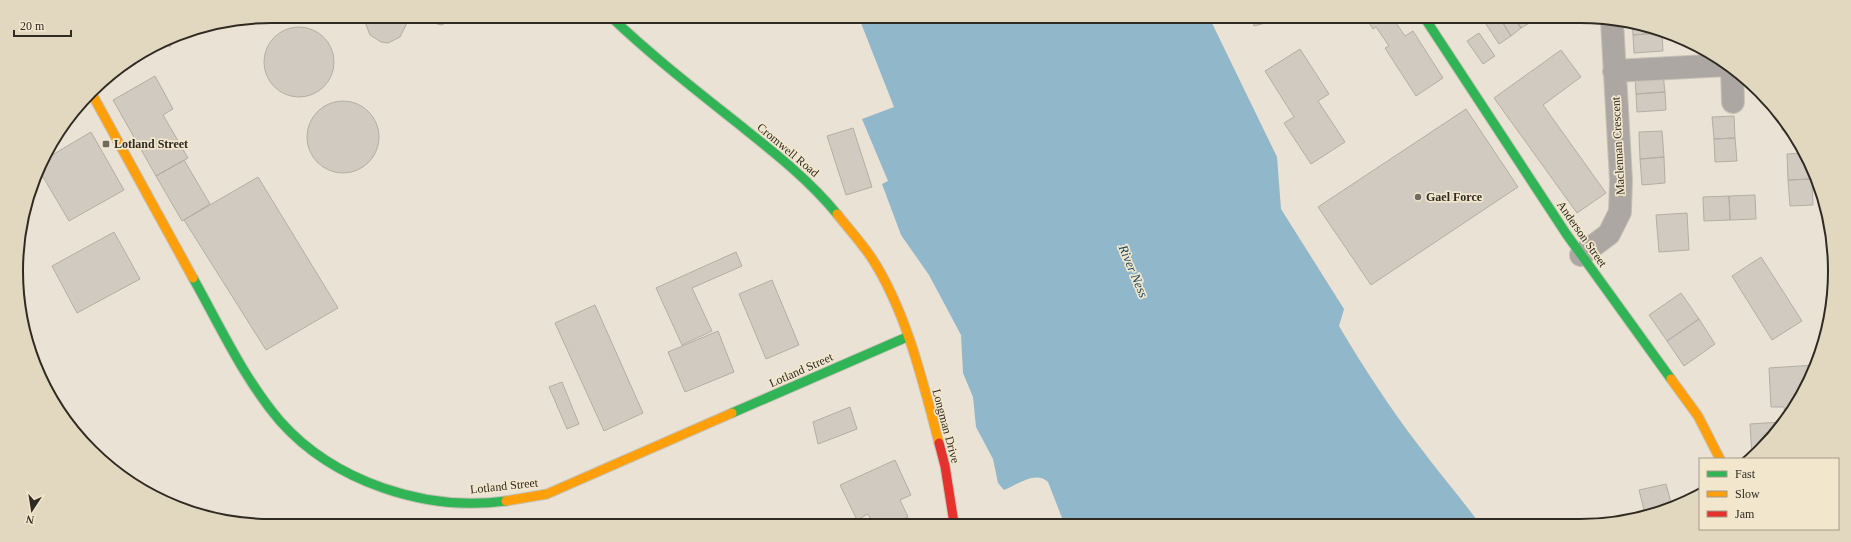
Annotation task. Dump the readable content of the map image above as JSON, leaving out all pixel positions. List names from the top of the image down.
{
  "streets": {
    "street": [
      "Maclennan Crescent",
      "Cromwell Road",
      "Anderson Street",
      "Lotland Street",
      "Longman Drive"
    ]
  },
  "crossings": [
    ["Maclennan Crescent", "Anderson Street"],
    ["Cromwell Road", "Lotland Street"],
    ["Cromwell Road", "Longman Drive"],
    ["Lotland Street", "Longman Drive"]
  ],
  "water": ["River Ness"],
  "places": {
    "transit": ["Lotland Street"],
    "other": ["Gael Force"]
  },
  "legend": ["Fast", "Slow", "Jam"],
  "scale_bar": "20 m",
  "north": "bottom"
}
